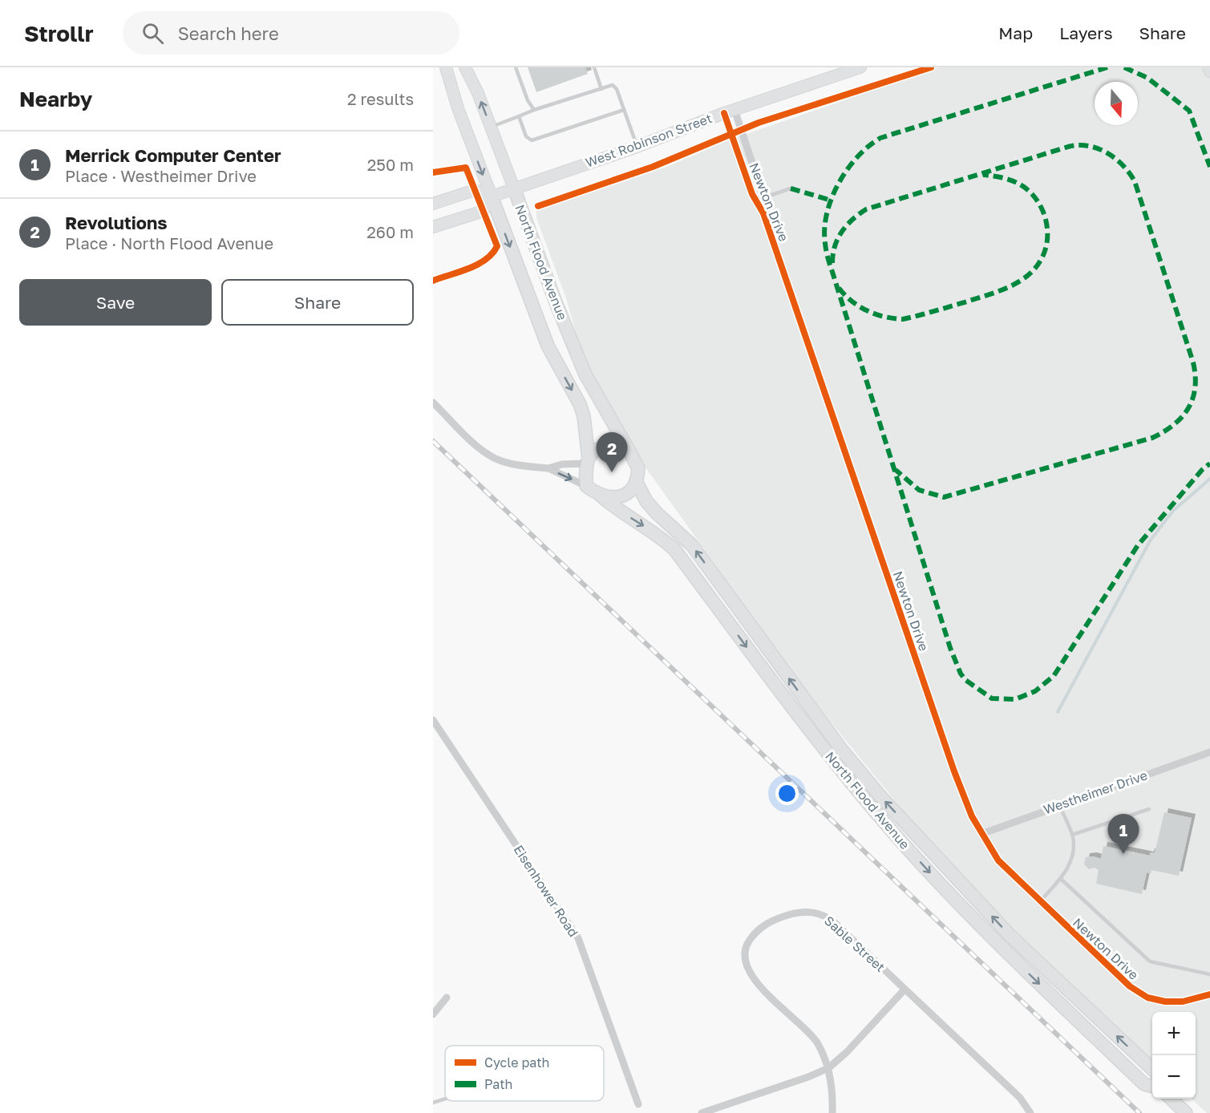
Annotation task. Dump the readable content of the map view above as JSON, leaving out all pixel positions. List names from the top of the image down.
{
  "streets": {
    "main road": ["West Robinson Street", "North Flood Avenue"],
    "street": [
      "Newton Drive",
      "Westheimer Drive",
      "Eisenhower Road",
      "Sable Street"
    ]
  },
  "crossings": [
    ["West Robinson Street", "Newton Drive"],
    ["West Robinson Street", "North Flood Avenue"],
    ["Newton Drive", "Westheimer Drive"]
  ],
  "legend": ["Cycle path", "Path"],
  "north": "bottom",
  "page": {
    "header": "Strollr",
    "search": "Search here",
    "nav": ["Map", "Layers", "Share"],
    "heading": ["Nearby", "2 results"],
    "list": [
      {
        "mark": "1",
        "name": "Merrick Computer Center",
        "note": "Place · Westheimer Drive",
        "value": "250 m"
      },
      {
        "mark": "2",
        "name": "Revolutions",
        "note": "Place · North Flood Avenue",
        "value": "260 m"
      }
    ],
    "buttons": ["Save", "Share"],
    "pins": ["2", "1"],
    "map_buttons": ["+", "−"]
  }
}
